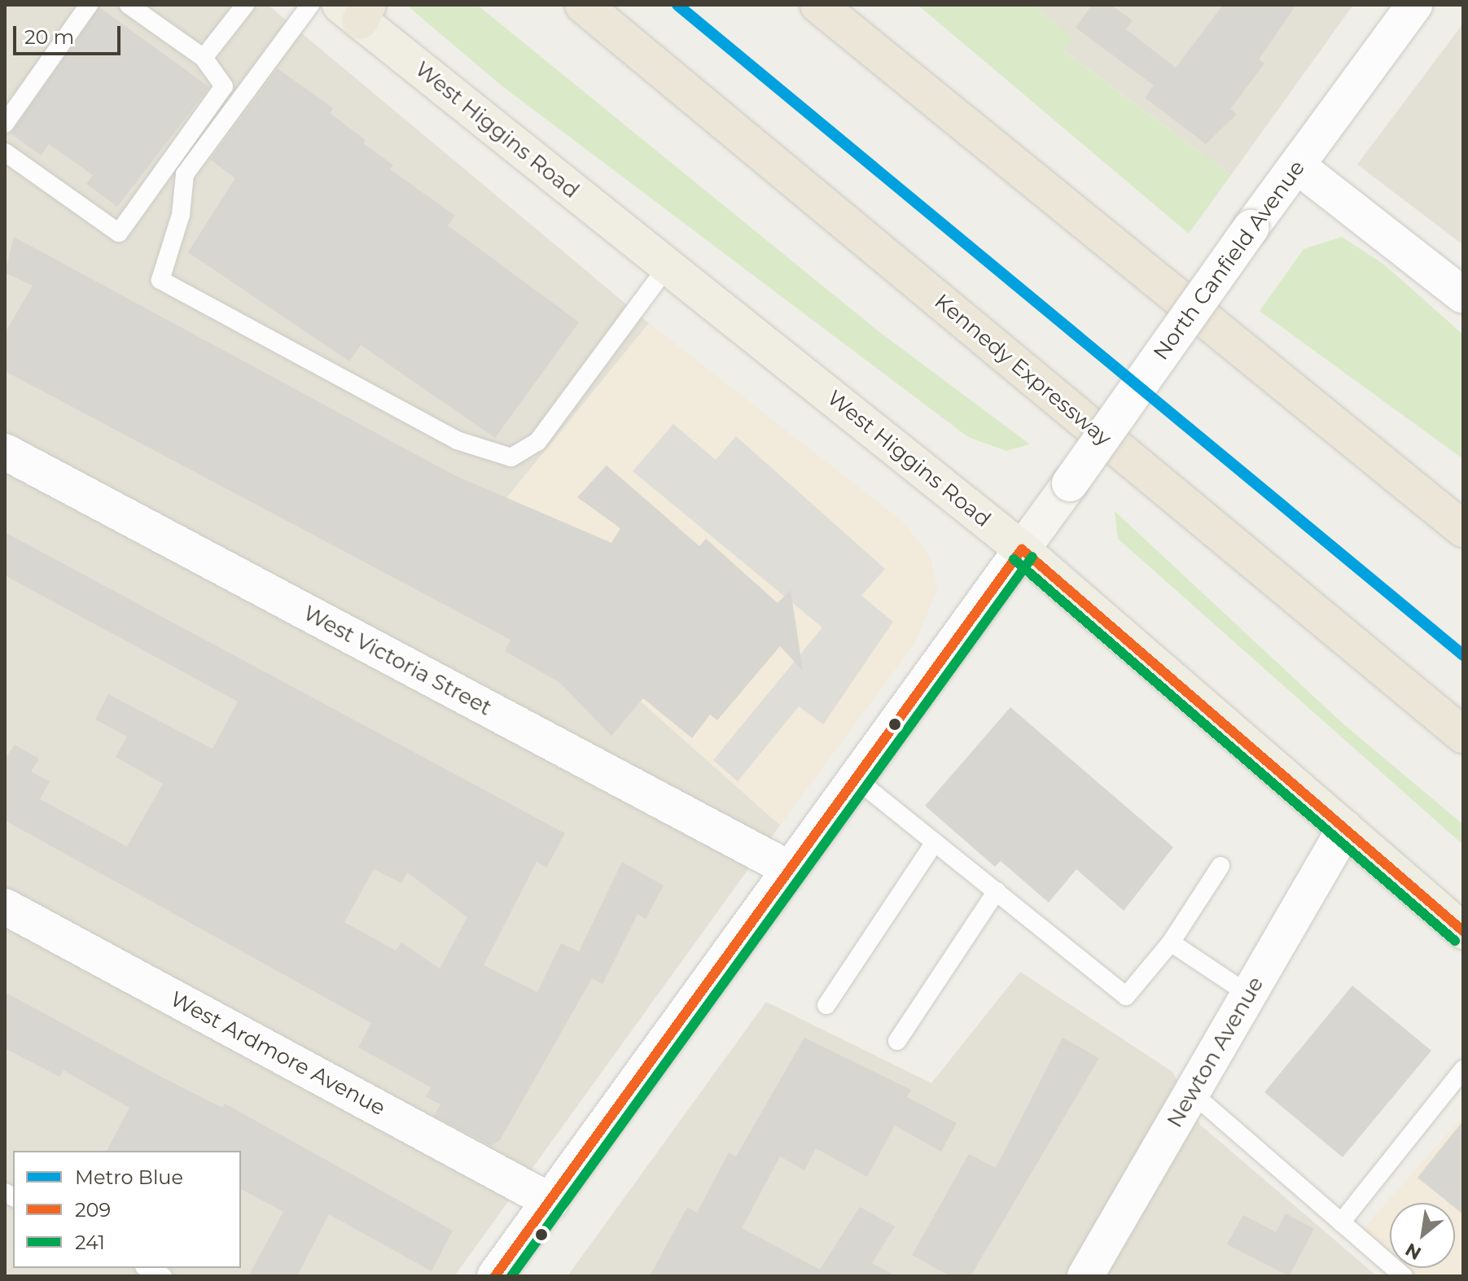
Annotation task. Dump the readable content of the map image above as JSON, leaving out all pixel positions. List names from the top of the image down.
{
  "streets": {
    "highway": ["Kennedy Expressway"],
    "main road": ["West Higgins Road", "North Canfield Avenue"],
    "street": ["West Victoria Street", "Newton Avenue", "West Ardmore Avenue"]
  },
  "crossings": [
    ["West Higgins Road", "North Canfield Avenue"],
    ["West Higgins Road", "Newton Avenue"],
    ["North Canfield Avenue", "West Victoria Street"],
    ["North Canfield Avenue", "West Ardmore Avenue"]
  ],
  "lines": ["metro line Blue", "transit line 209", "transit line 241"],
  "legend": ["Metro Blue", "209", "241"],
  "scale_bar": "20 m",
  "north": "bottom left"
}
